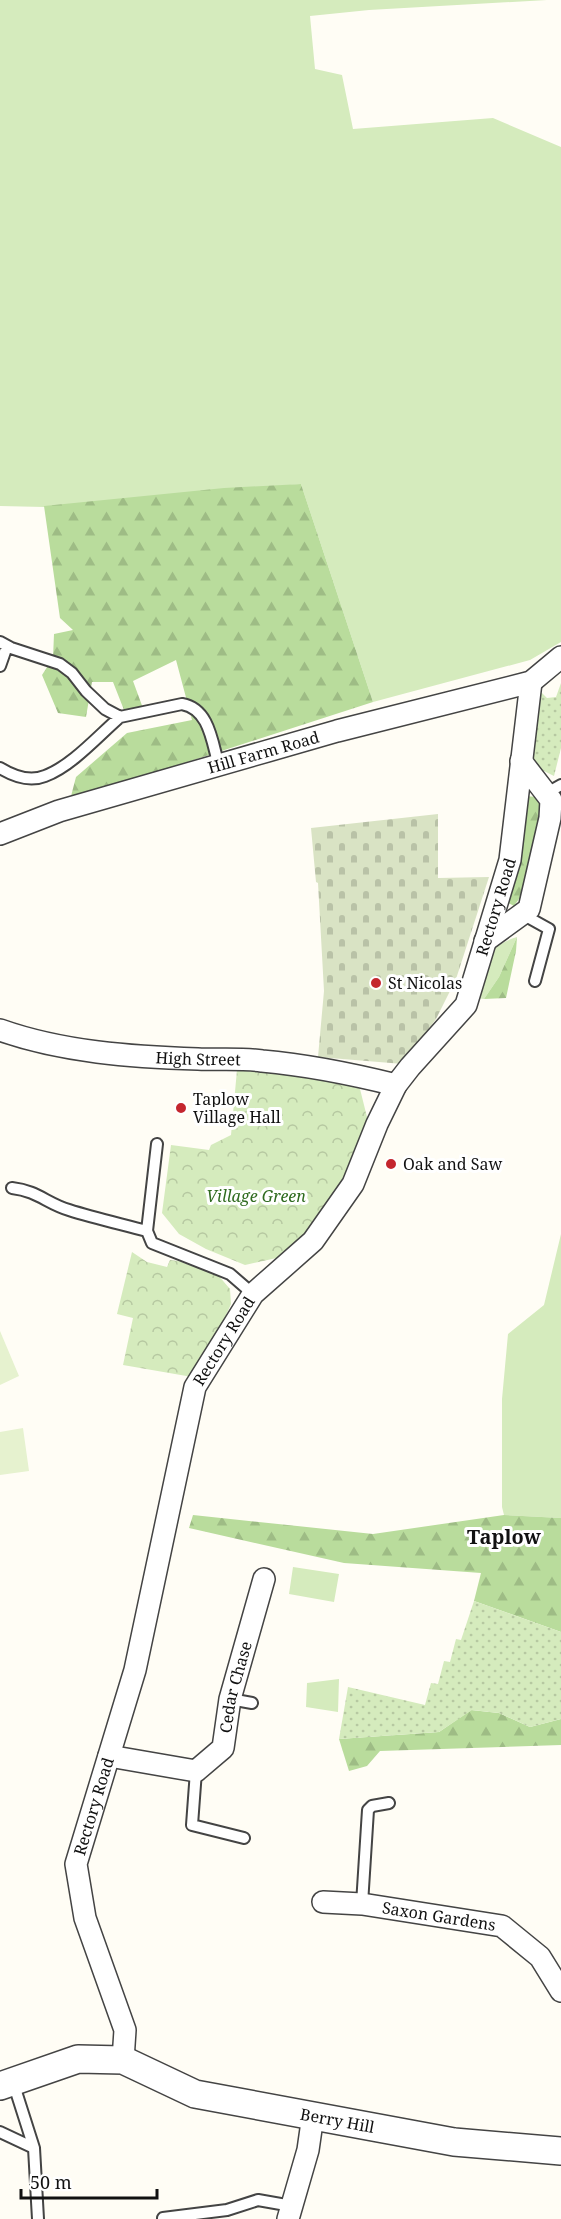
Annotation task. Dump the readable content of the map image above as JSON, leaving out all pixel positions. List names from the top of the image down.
{
  "streets": {
    "street": [
      "Hill Farm Road",
      "Rectory Road",
      "High Street",
      "Cedar Chase",
      "Saxon Gardens",
      "Berry Hill"
    ]
  },
  "crossings": [
    ["Hill Farm Road", "Rectory Road"],
    ["Rectory Road", "High Street"],
    ["Rectory Road", "Berry Hill"]
  ],
  "districts": ["Taplow"],
  "parks": ["Village Green"],
  "places": ["St Nicolas", "Taplow Village Hall", "Oak and Saw"],
  "scale_bar": "50 m"
}
